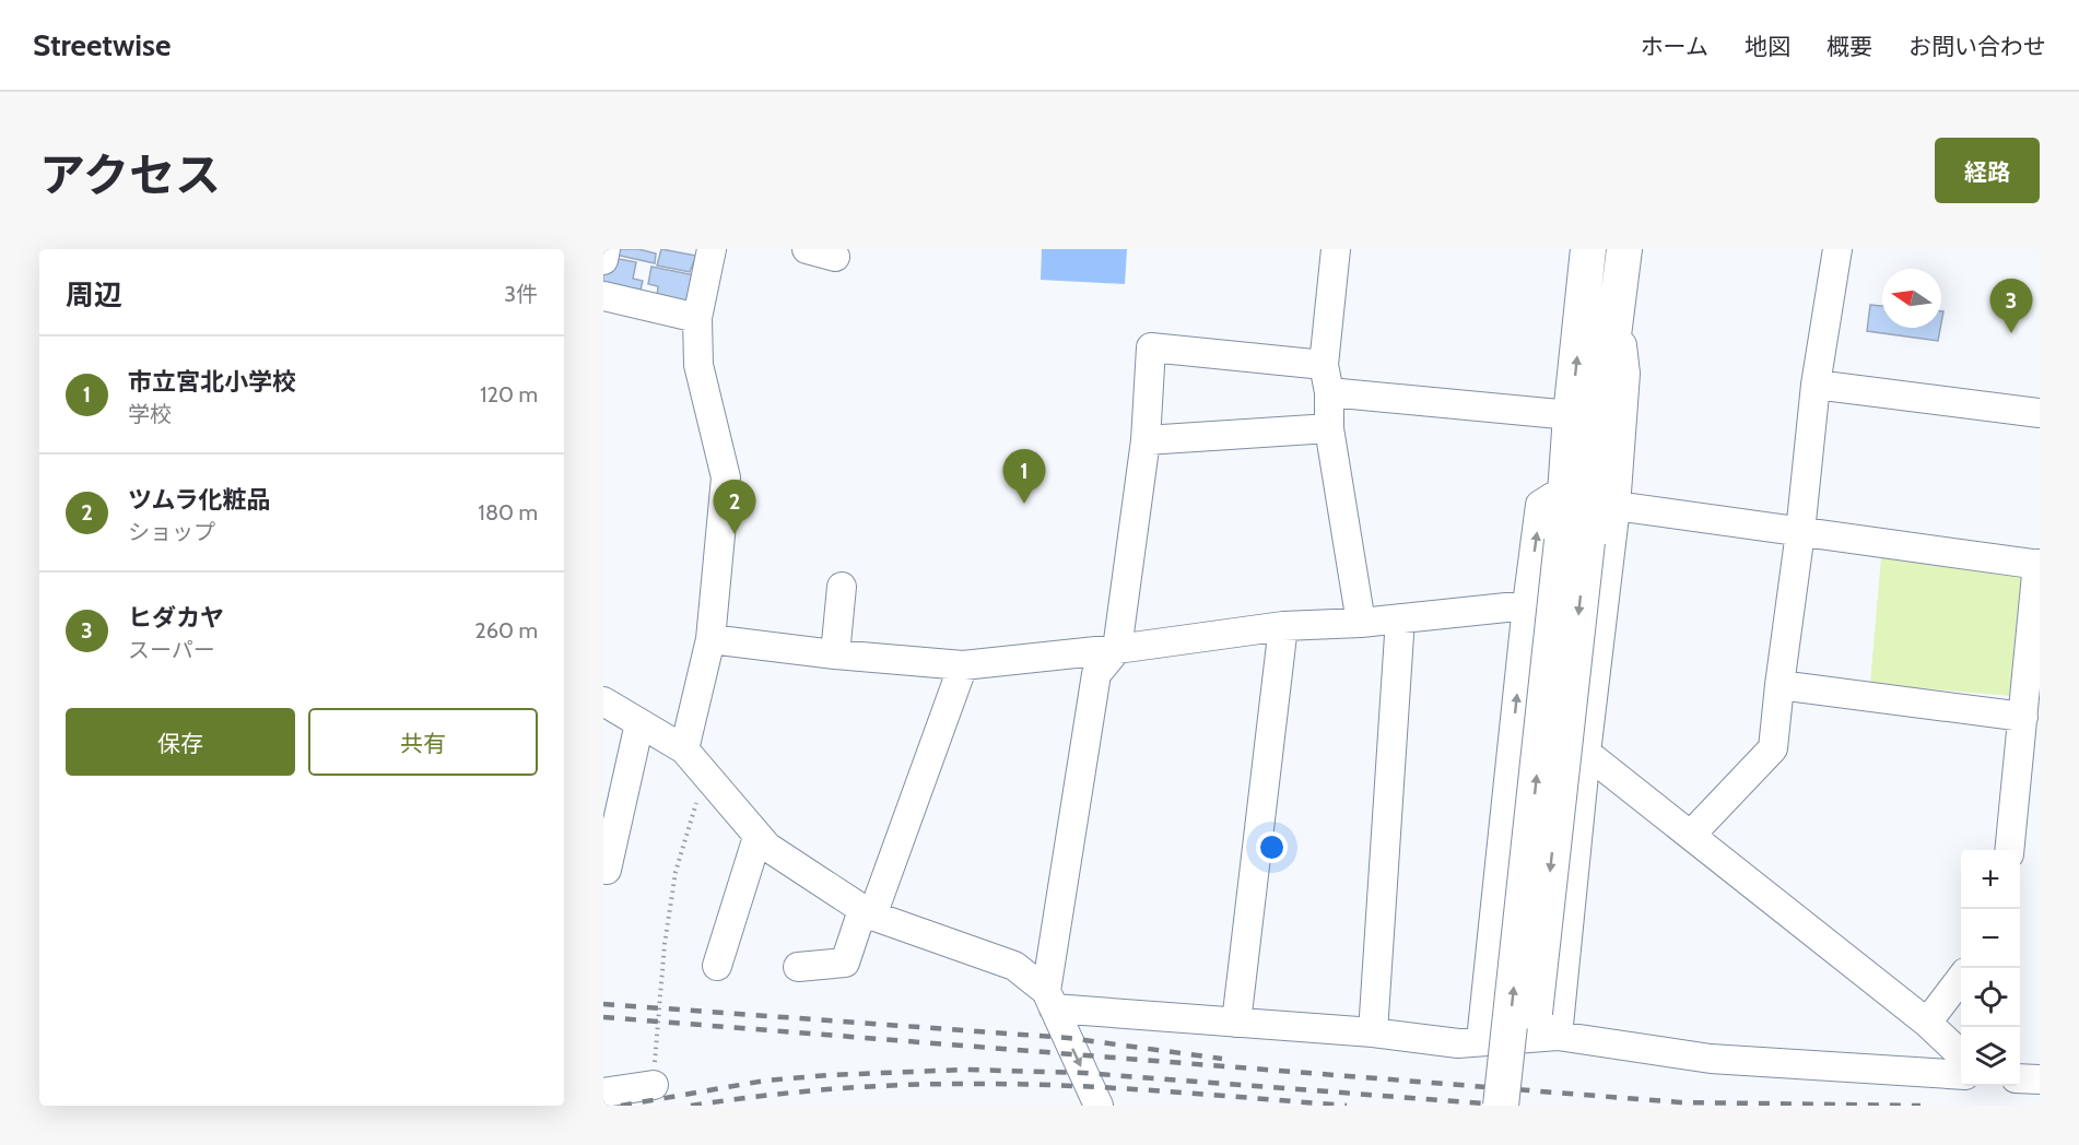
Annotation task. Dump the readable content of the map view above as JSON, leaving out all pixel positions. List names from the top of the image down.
{
  "north": "left",
  "page": {
    "header": "Streetwise",
    "nav": [
      "ホーム",
      "地図",
      "概要",
      "お問い合わせ"
    ],
    "title": "アクセス",
    "buttons": [
      "経路",
      ["保存", "共有"]
    ],
    "heading": ["周辺", "3件"],
    "pins": ["3", "1", "2"],
    "list": [
      {
        "mark": "1",
        "name": "市立宮北小学校",
        "note": "学校",
        "value": "120 m"
      },
      {
        "mark": "2",
        "name": "ツムラ化粧品",
        "note": "ショップ",
        "value": "180 m"
      },
      {
        "mark": "3",
        "name": "ヒダカヤ",
        "note": "スーパー",
        "value": "260 m"
      }
    ],
    "map_buttons": ["+", "−"]
  }
}
